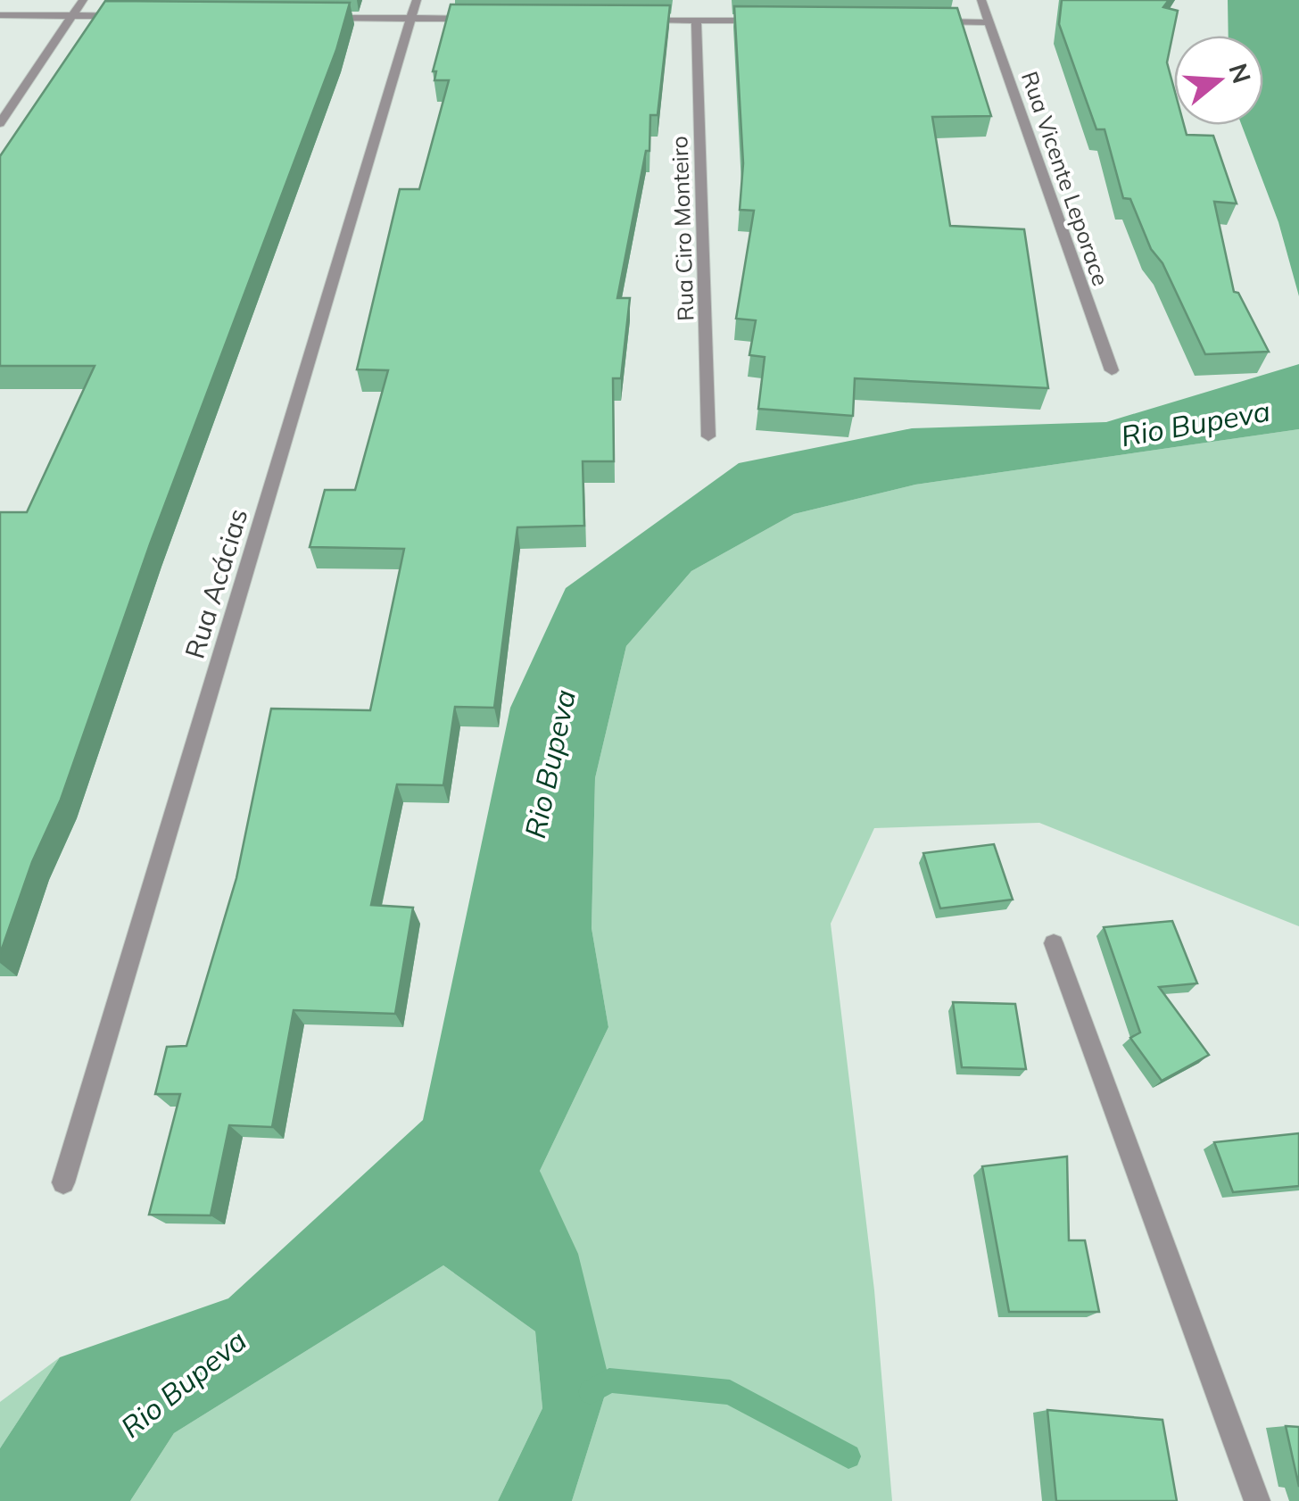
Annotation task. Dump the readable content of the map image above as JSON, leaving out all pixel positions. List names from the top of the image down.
{
  "streets": {
    "street": ["Rua Vicente Leporace", "Rua Ciro Monteiro", "Rua Acácias"]
  },
  "water": ["Rio Bupeva"],
  "north": "right"
}
